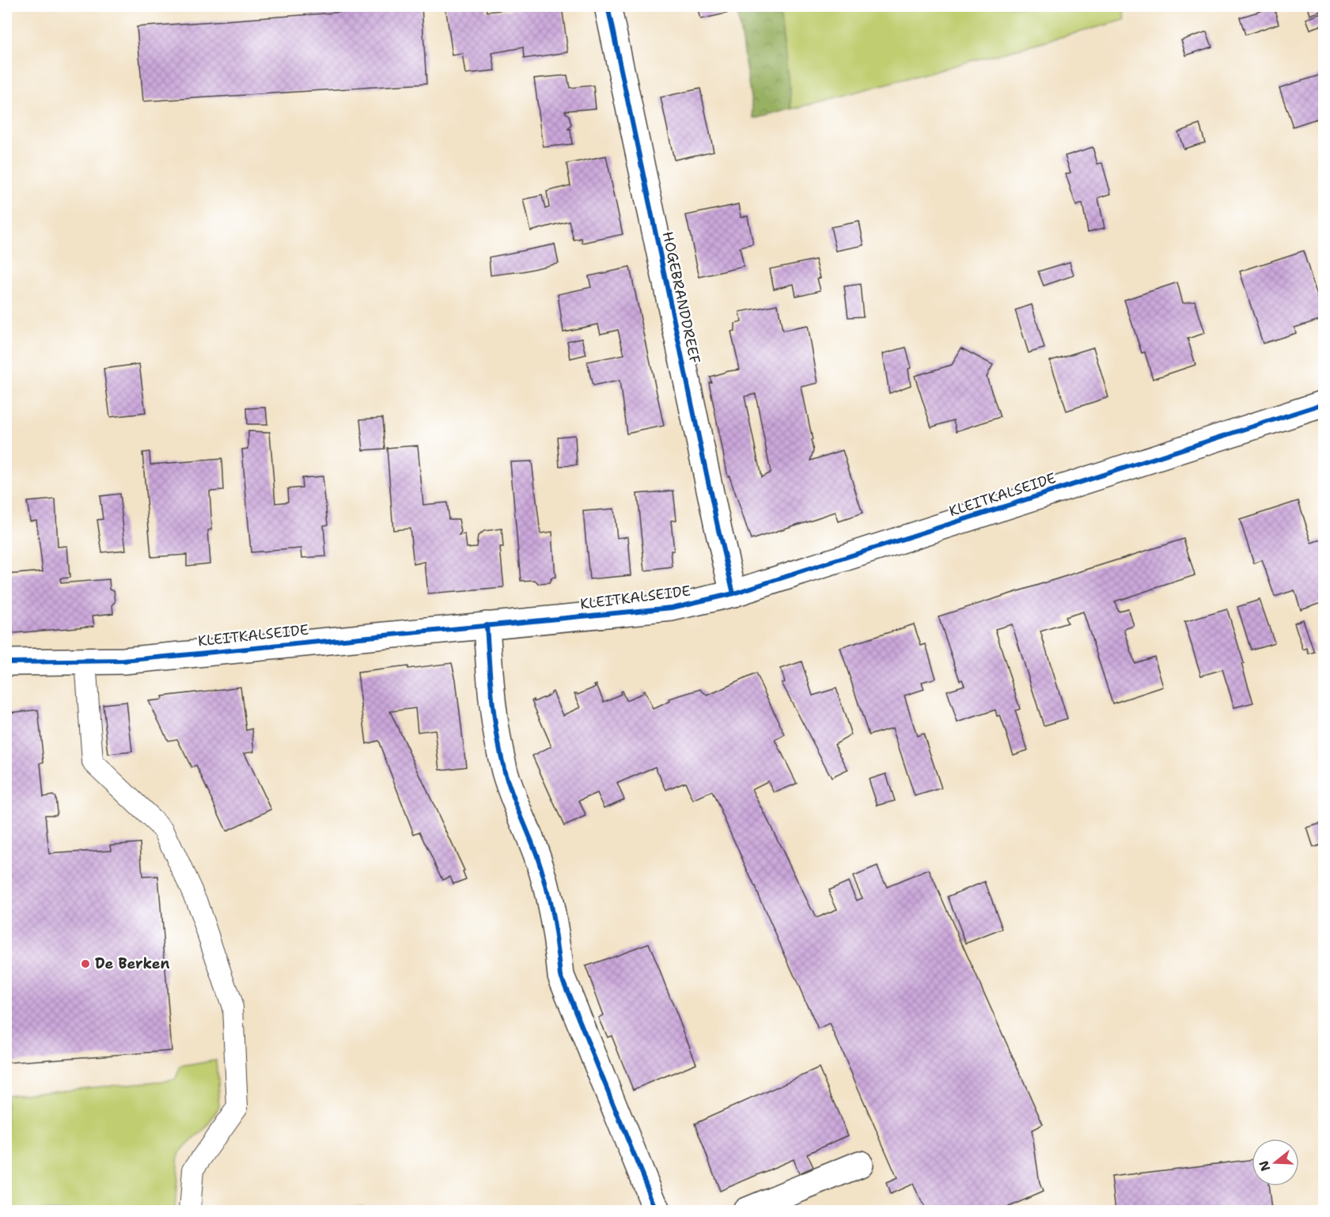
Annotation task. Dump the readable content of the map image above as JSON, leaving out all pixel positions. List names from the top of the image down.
{
  "streets": {
    "street": ["HOGEBRANDDREEF", "KLEITKALSEIDE"]
  },
  "crossings": [
    ["HOGEBRANDDREEF", "KLEITKALSEIDE"]
  ],
  "places": ["De Berken"],
  "north": "left"
}
